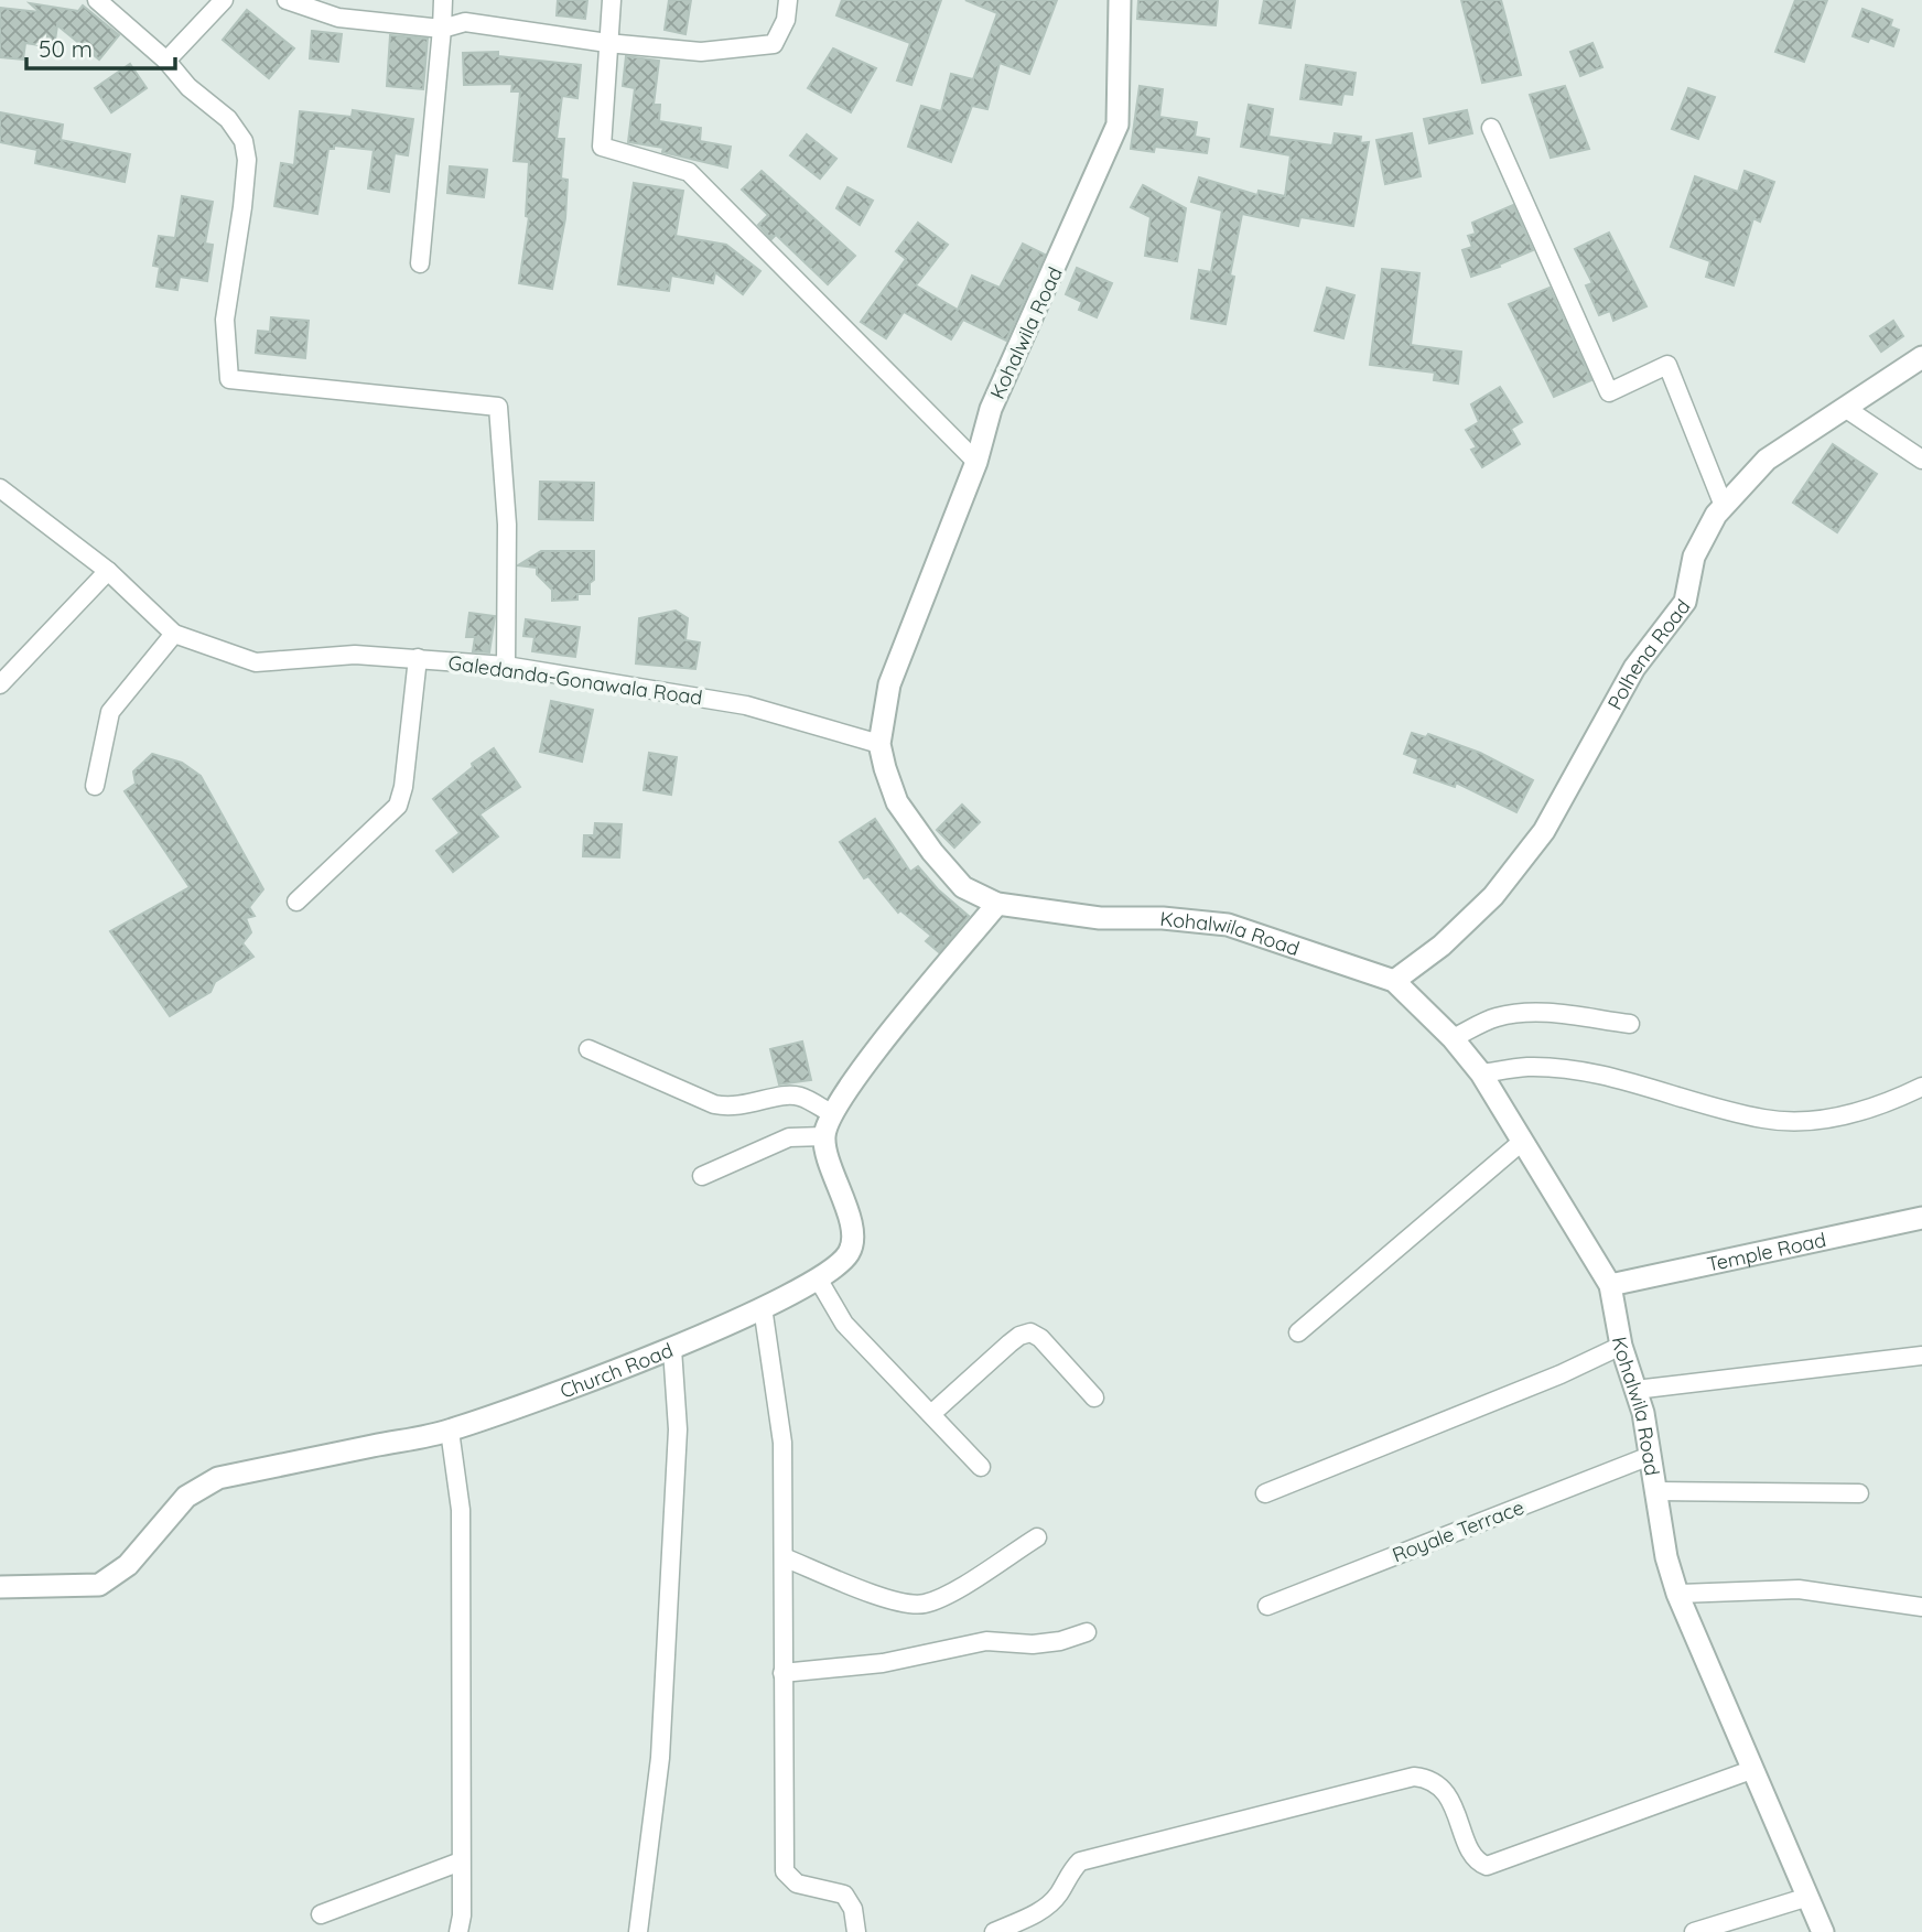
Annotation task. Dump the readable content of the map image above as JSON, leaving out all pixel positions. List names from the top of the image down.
{
  "streets": {
    "street": [
      "Kohalwila Road",
      "Polhena Road",
      "Galedanda-Gonawala Road",
      "Temple Road",
      "Church Road",
      "Royale Terrace"
    ]
  },
  "crossings": [
    ["Kohalwila Road", "Polhena Road"],
    ["Kohalwila Road", "Galedanda-Gonawala Road"],
    ["Kohalwila Road", "Temple Road"],
    ["Kohalwila Road", "Royale Terrace"]
  ],
  "scale_bar": "50 m"
}
